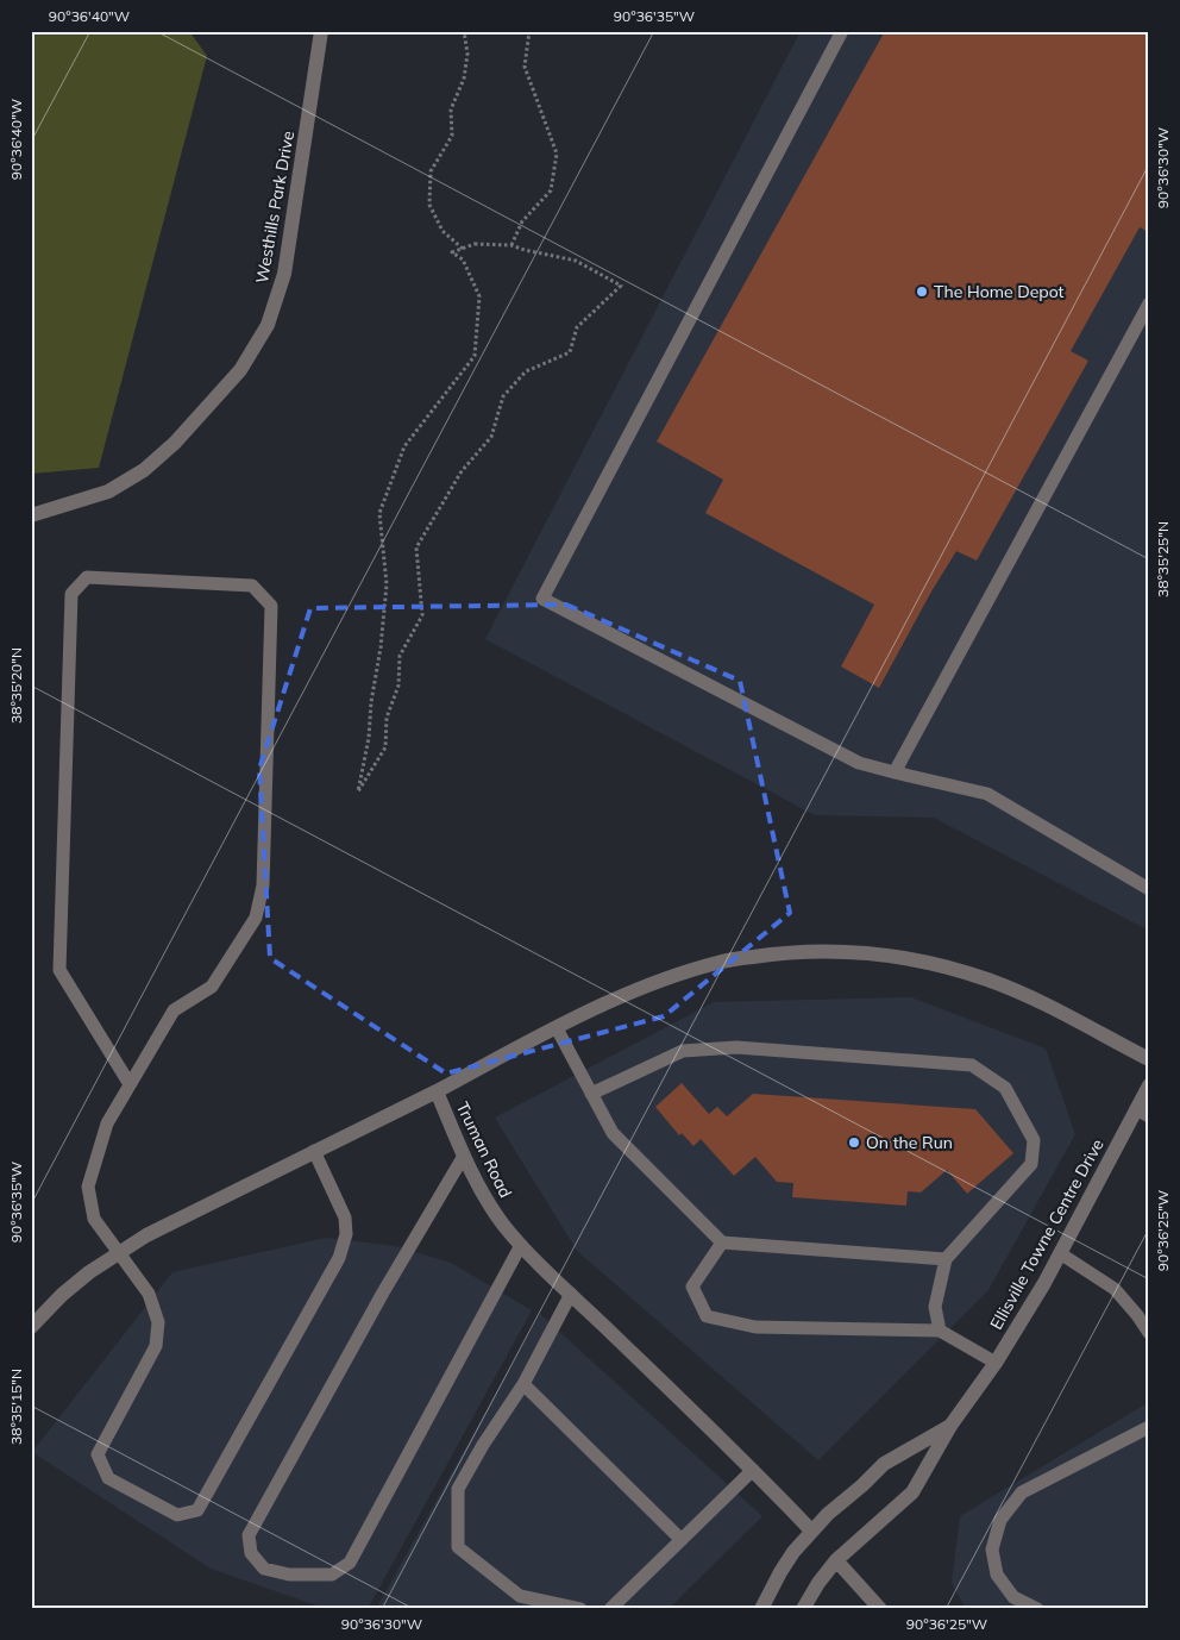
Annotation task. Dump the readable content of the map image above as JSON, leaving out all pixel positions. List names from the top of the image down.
{
  "streets": {
    "street": ["Westhills Park Drive", "Truman Road", "Ellisville Towne Centre Drive"]
  },
  "crossings": [
    ["Truman Road", "Ellisville Towne Centre Drive"]
  ],
  "places": ["The Home Depot", "On the Run"],
  "coordinates": [
    "90°36'40\"W",
    "90°36'35\"W",
    "90°36'30\"W",
    "38°35'25\"N",
    "38°35'20\"N",
    "90°36'25\"W",
    "38°35'15\"N"
  ]
}
